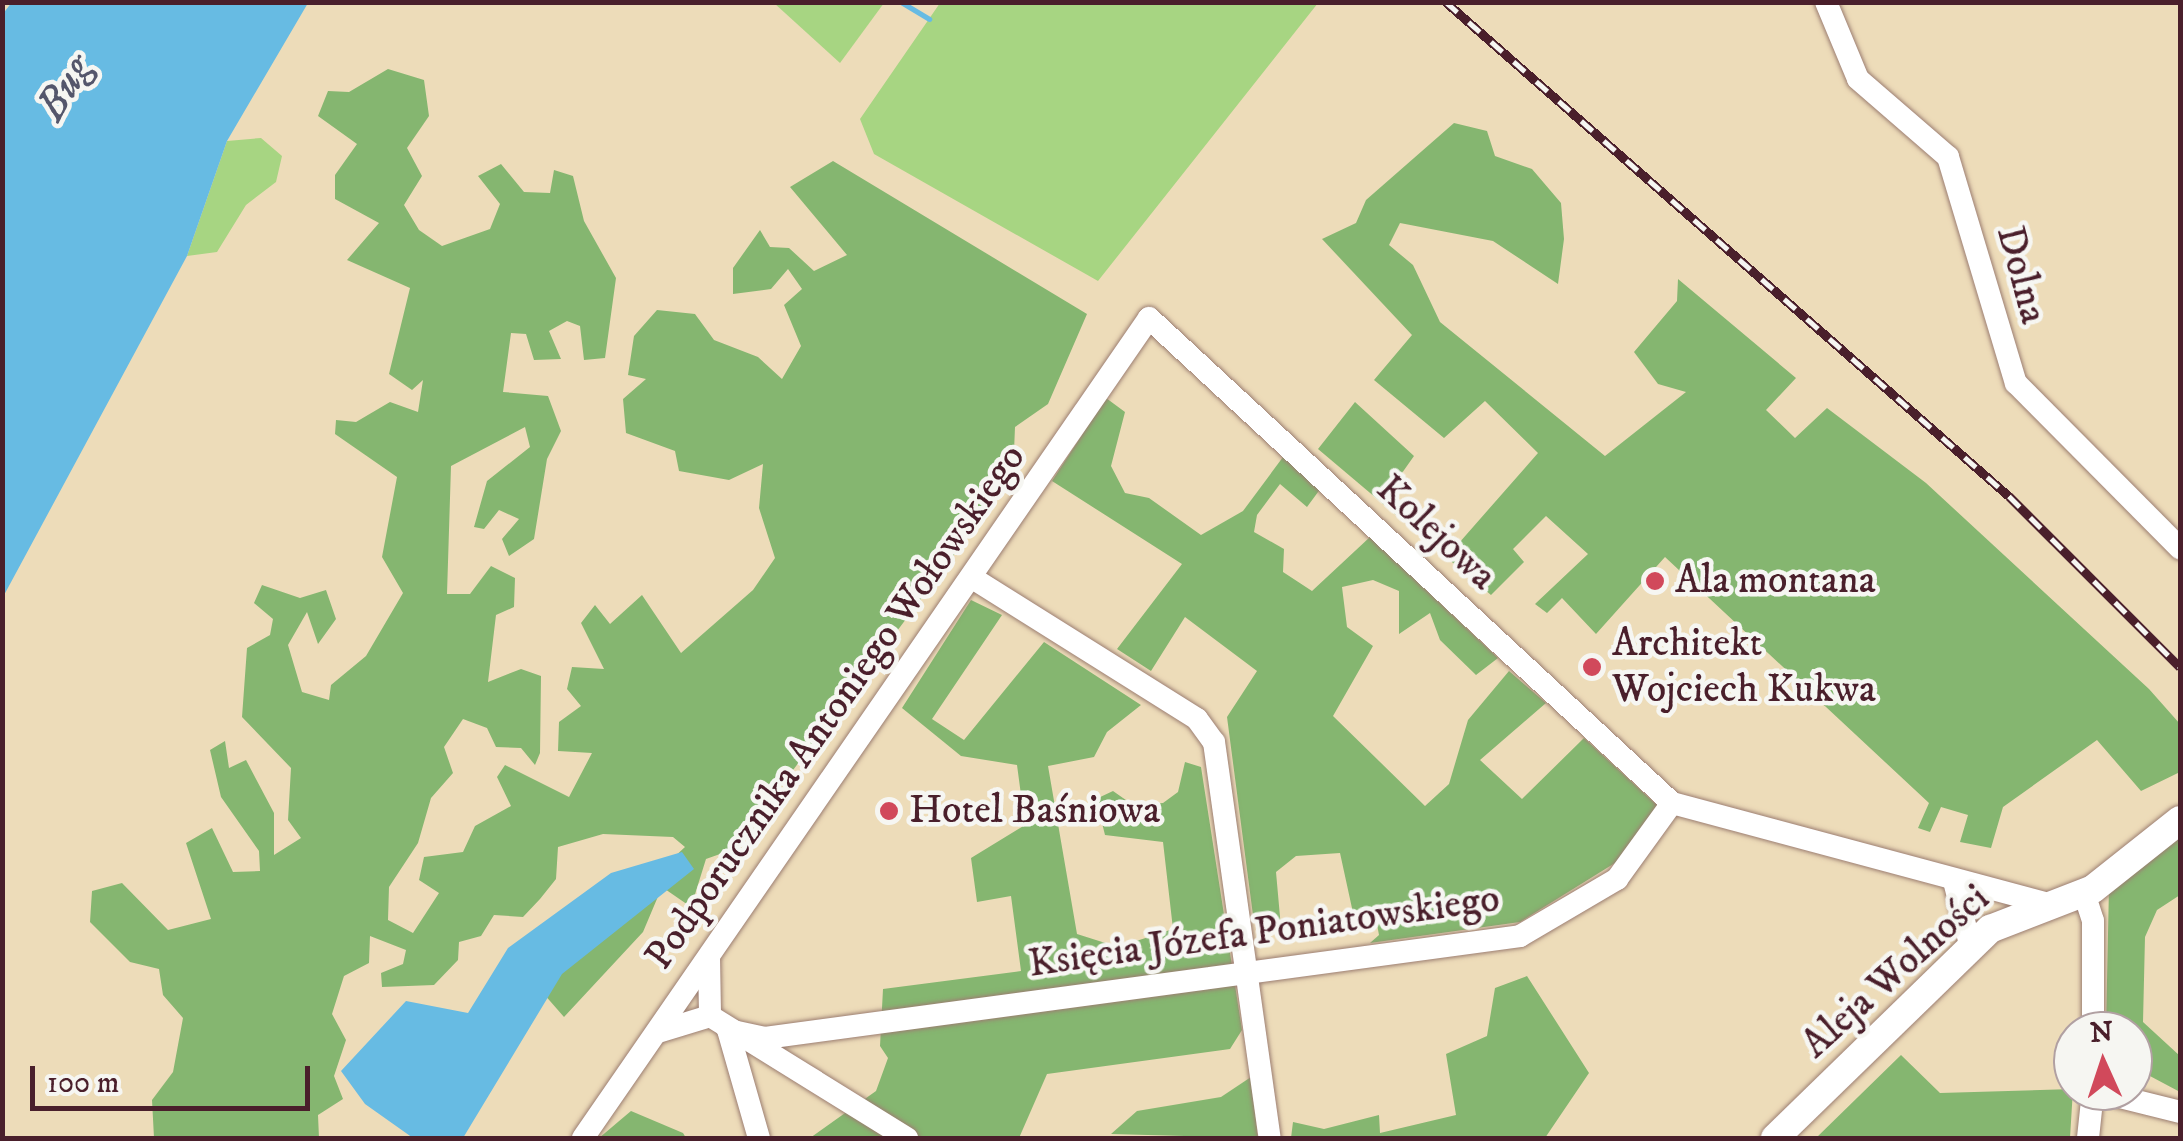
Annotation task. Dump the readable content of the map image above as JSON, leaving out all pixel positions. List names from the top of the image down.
{
  "streets": {
    "street": [
      "Dolna",
      "Kolejowa",
      "Podporucznika Antoniego Wołowskiego",
      "Księcia Józefa Poniatowskiego",
      "Aleja Wolności"
    ]
  },
  "crossings": [
    ["Kolejowa", "Podporucznika Antoniego Wołowskiego"],
    ["Kolejowa", "Księcia Józefa Poniatowskiego"]
  ],
  "water": ["Bug"],
  "places": ["Ala montana", "Architekt Wojciech Kukwa", "Hotel Baśniowa"],
  "scale_bar": "100 m",
  "north": "top"
}
